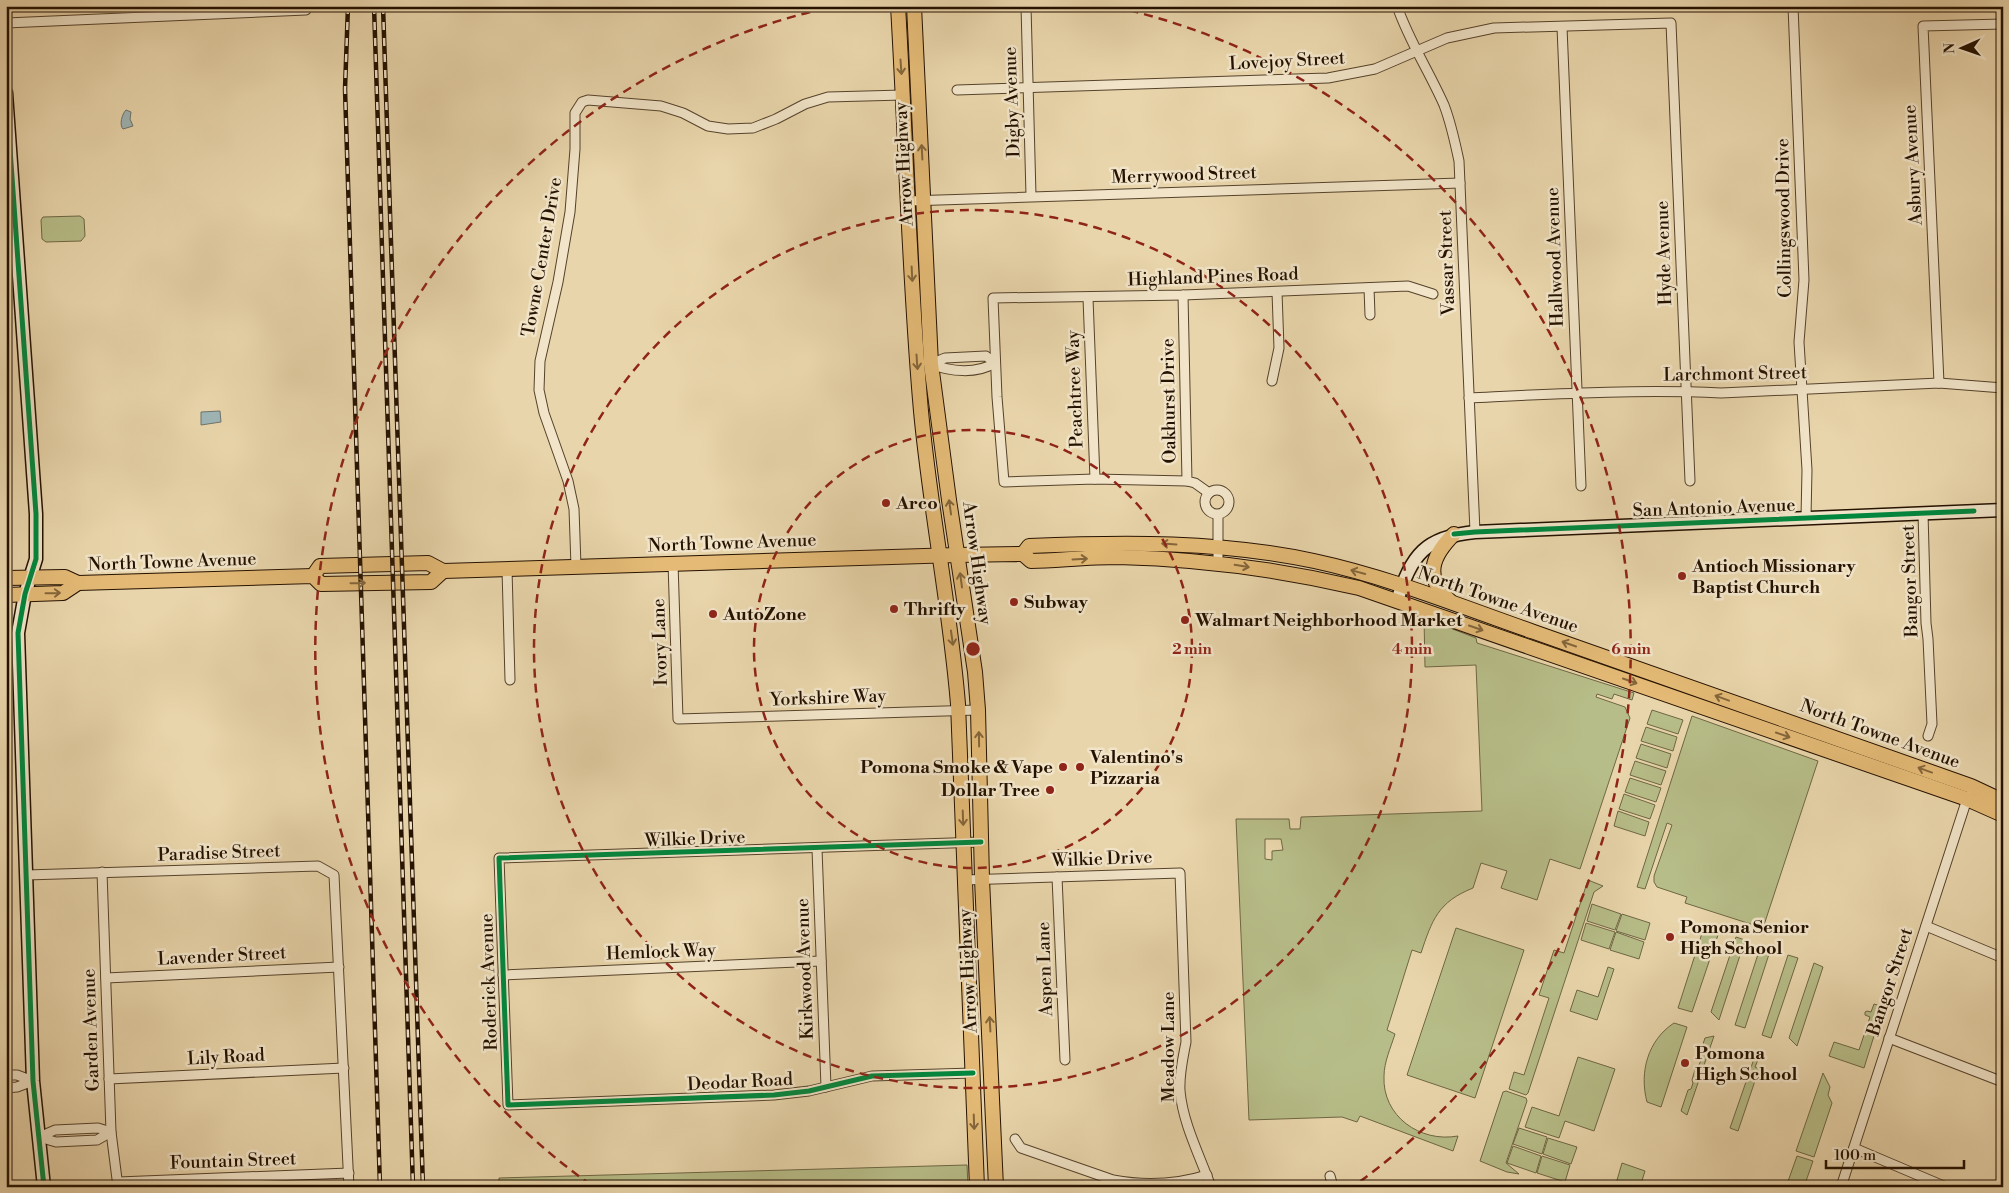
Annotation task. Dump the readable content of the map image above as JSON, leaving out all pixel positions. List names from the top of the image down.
{
  "streets": {
    "main road": [
      "Arrow Highway",
      "San Antonio Avenue",
      "North Towne Avenue",
      "Deodar Road"
    ],
    "street": [
      "Lovejoy Street",
      "Digby Avenue",
      "Asbury Avenue",
      "Merrywood Street",
      "Collingswood Drive",
      "Hyde Avenue",
      "Towne Center Drive",
      "Hallwood Avenue",
      "Vassar Street",
      "Highland Pines Road",
      "Larchmont Street",
      "Peachtree Way",
      "Oakhurst Drive",
      "Bangor Street",
      "Ivory Lane",
      "Yorkshire Way",
      "Wilkie Drive",
      "Paradise Street",
      "Hemlock Way",
      "Lavender Street",
      "Kirkwood Avenue",
      "Aspen Lane",
      "Roderick Avenue",
      "Garden Avenue",
      "Meadow Lane",
      "Lily Road",
      "Fountain Street"
    ]
  },
  "crossings": [
    ["Lovejoy Street", "Digby Avenue"],
    ["Lovejoy Street", "Hyde Avenue"],
    ["Lovejoy Street", "Hallwood Avenue"],
    ["Lovejoy Street", "Vassar Street"],
    ["Digby Avenue", "Merrywood Street"],
    ["Arrow Highway", "Merrywood Street"],
    ["Arrow Highway", "Towne Center Drive"],
    ["Arrow Highway", "North Towne Avenue"],
    ["Arrow Highway", "Yorkshire Way"],
    ["Arrow Highway", "Wilkie Drive"],
    ["Arrow Highway", "Deodar Road"],
    ["Asbury Avenue", "Larchmont Street"],
    ["Merrywood Street", "Vassar Street"],
    ["Collingswood Drive", "Larchmont Street"],
    ["Collingswood Drive", "San Antonio Avenue"],
    ["Hyde Avenue", "Larchmont Street"],
    ["Towne Center Drive", "North Towne Avenue"],
    ["Hallwood Avenue", "Larchmont Street"],
    ["Vassar Street", "Larchmont Street"],
    ["Vassar Street", "San Antonio Avenue"],
    ["Highland Pines Road", "Peachtree Way"],
    ["Highland Pines Road", "Oakhurst Drive"],
    ["Oakhurst Drive", "North Towne Avenue"],
    ["San Antonio Avenue", "North Towne Avenue"],
    ["San Antonio Avenue", "Bangor Street"],
    ["North Towne Avenue", "Bangor Street"],
    ["North Towne Avenue", "Ivory Lane"],
    ["Ivory Lane", "Yorkshire Way"],
    ["Wilkie Drive", "Kirkwood Avenue"],
    ["Wilkie Drive", "Aspen Lane"],
    ["Wilkie Drive", "Roderick Avenue"],
    ["Wilkie Drive", "Meadow Lane"],
    ["Paradise Street", "Lavender Street"],
    ["Paradise Street", "Garden Avenue"],
    ["Hemlock Way", "Kirkwood Avenue"],
    ["Hemlock Way", "Roderick Avenue"],
    ["Lavender Street", "Garden Avenue"],
    ["Kirkwood Avenue", "Deodar Road"],
    ["Roderick Avenue", "Deodar Road"],
    ["Garden Avenue", "Lily Road"],
    ["Garden Avenue", "Fountain Street"]
  ],
  "places": [
    "Arco",
    "Antioch Missionary Baptist Church",
    "Subway",
    "Thrifty",
    "AutoZone",
    "Walmart Neighborhood Market",
    "Pomona Smoke & Vape",
    "Valentino's Pizzaria",
    "Dollar Tree",
    "Pomona Senior High School",
    "Pomona High School"
  ],
  "scale_bar": "100 m",
  "north": "left",
  "rings": ["2 min", "4 min", "6 min"]
}
